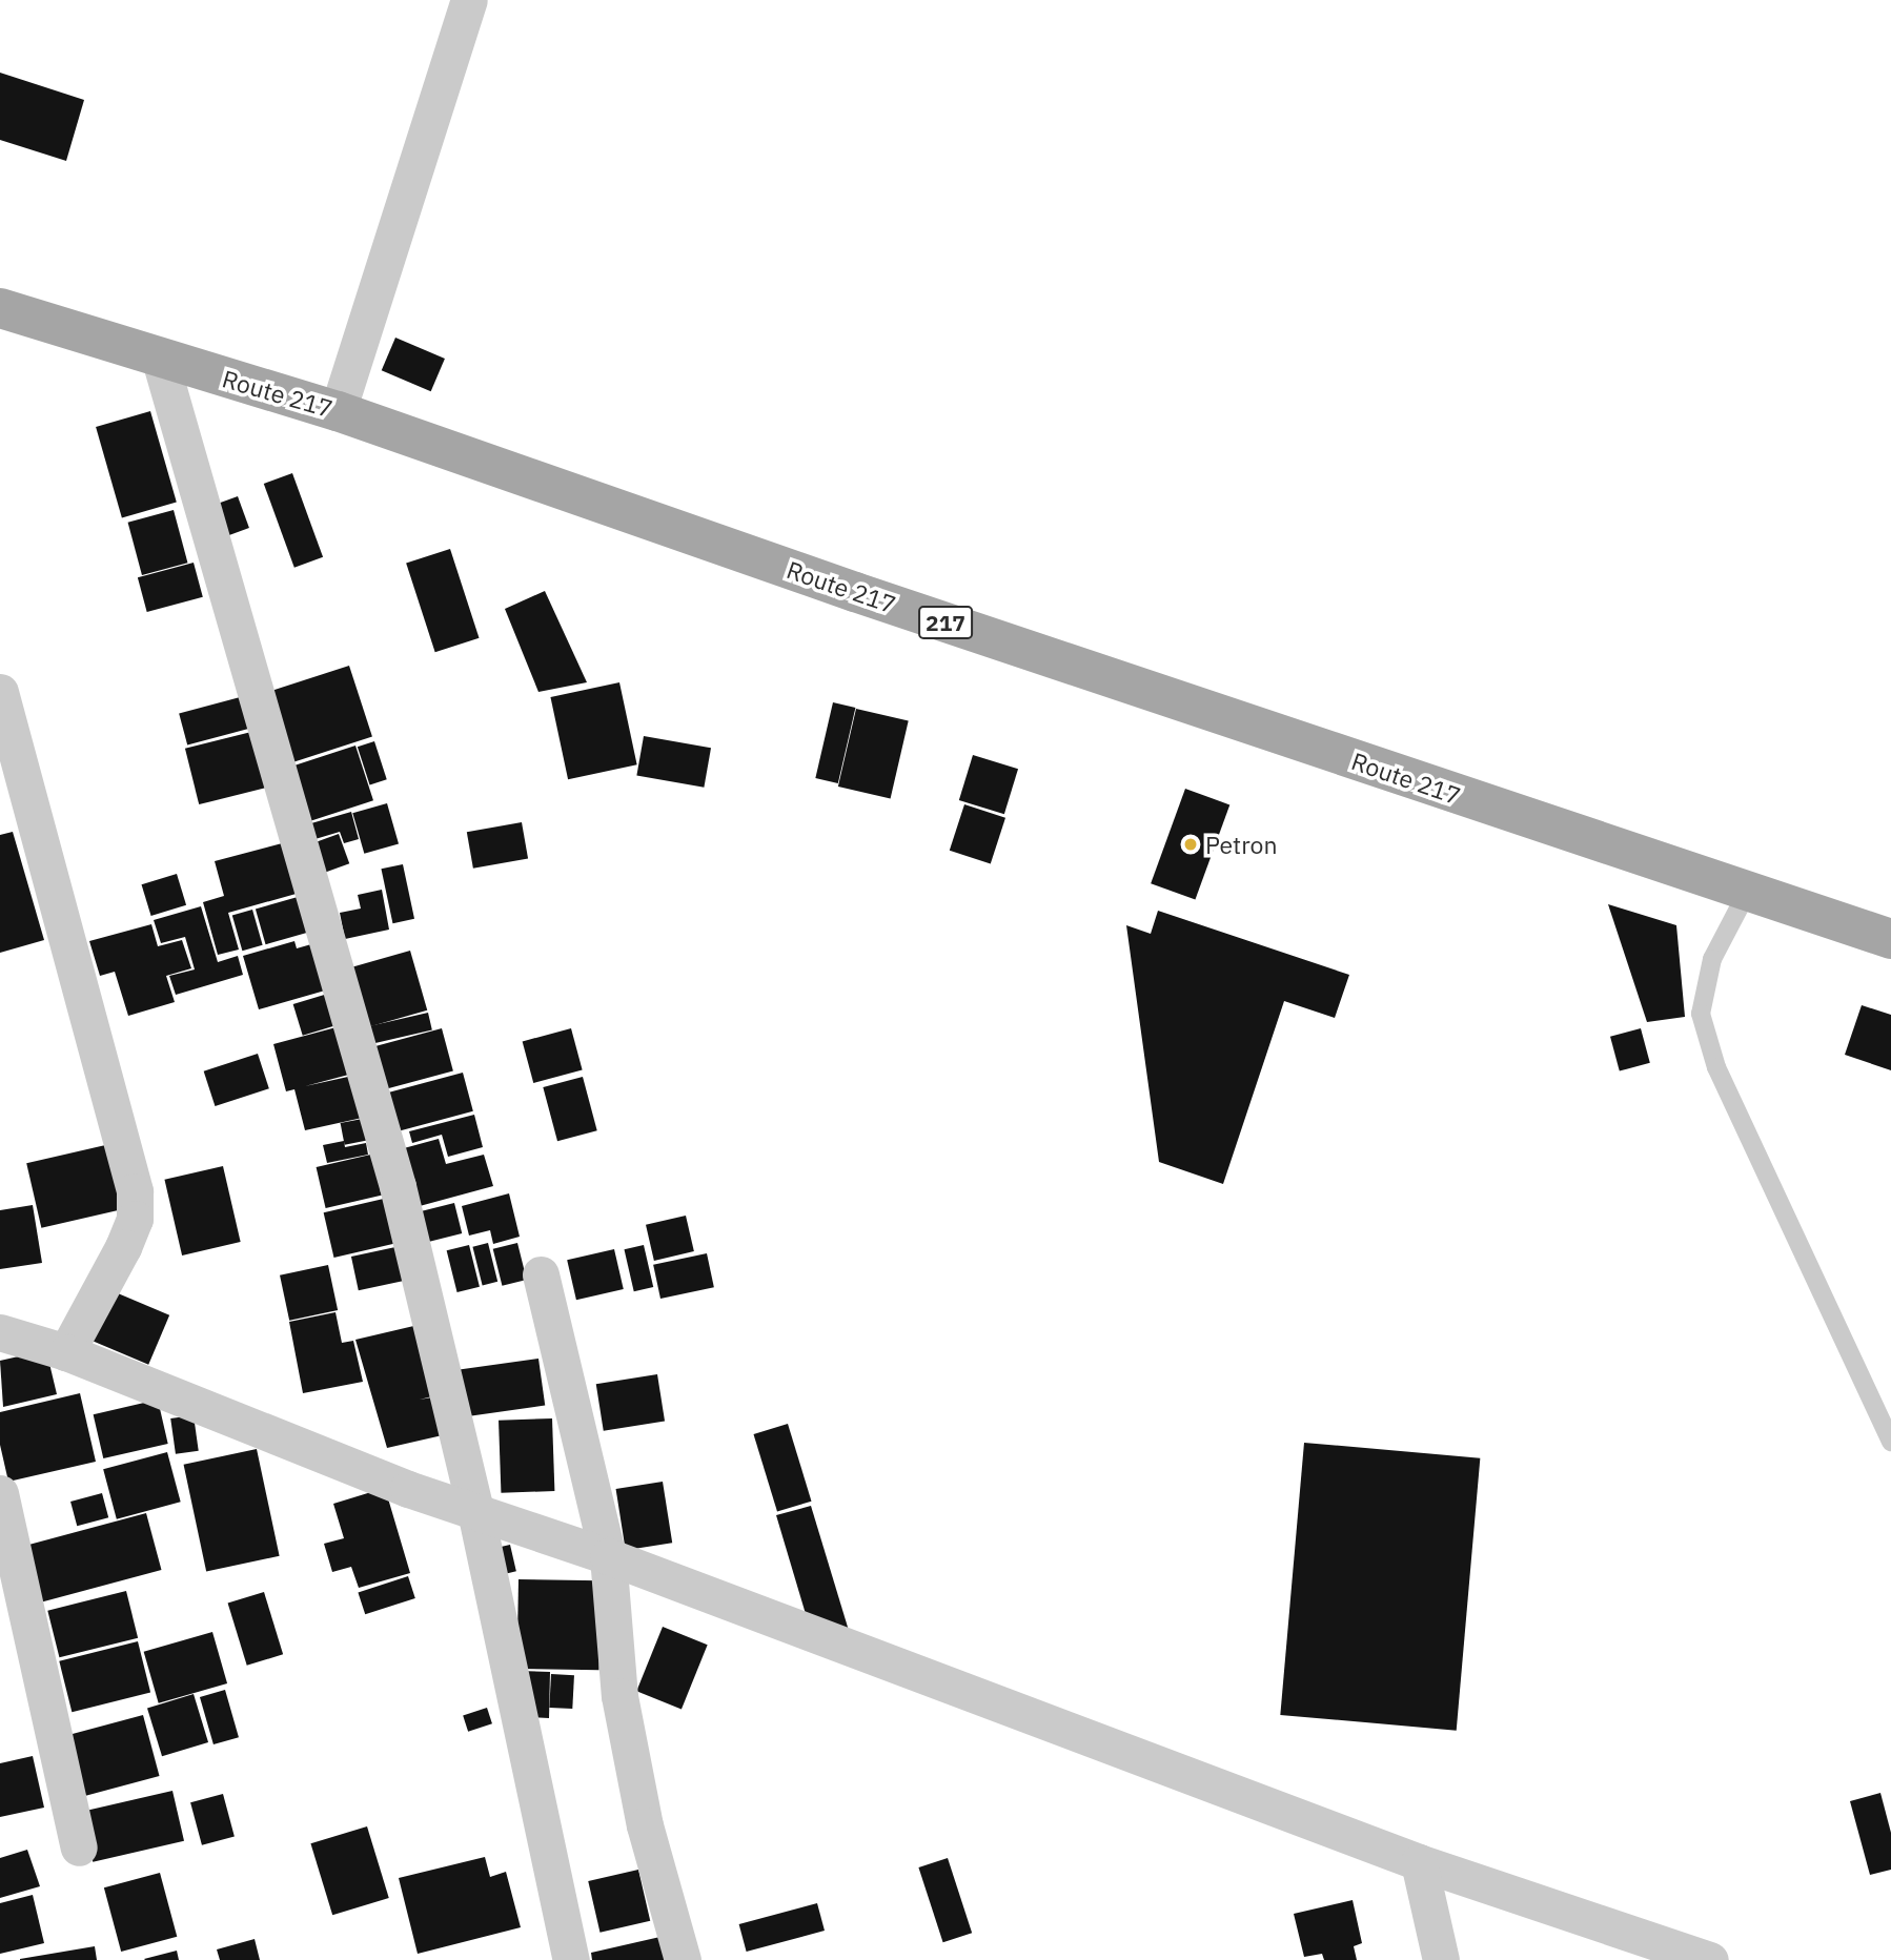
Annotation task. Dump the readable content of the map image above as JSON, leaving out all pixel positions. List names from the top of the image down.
{
  "streets": {
    "main road": ["Route 217", "217"]
  },
  "places": ["Petron"]
}
